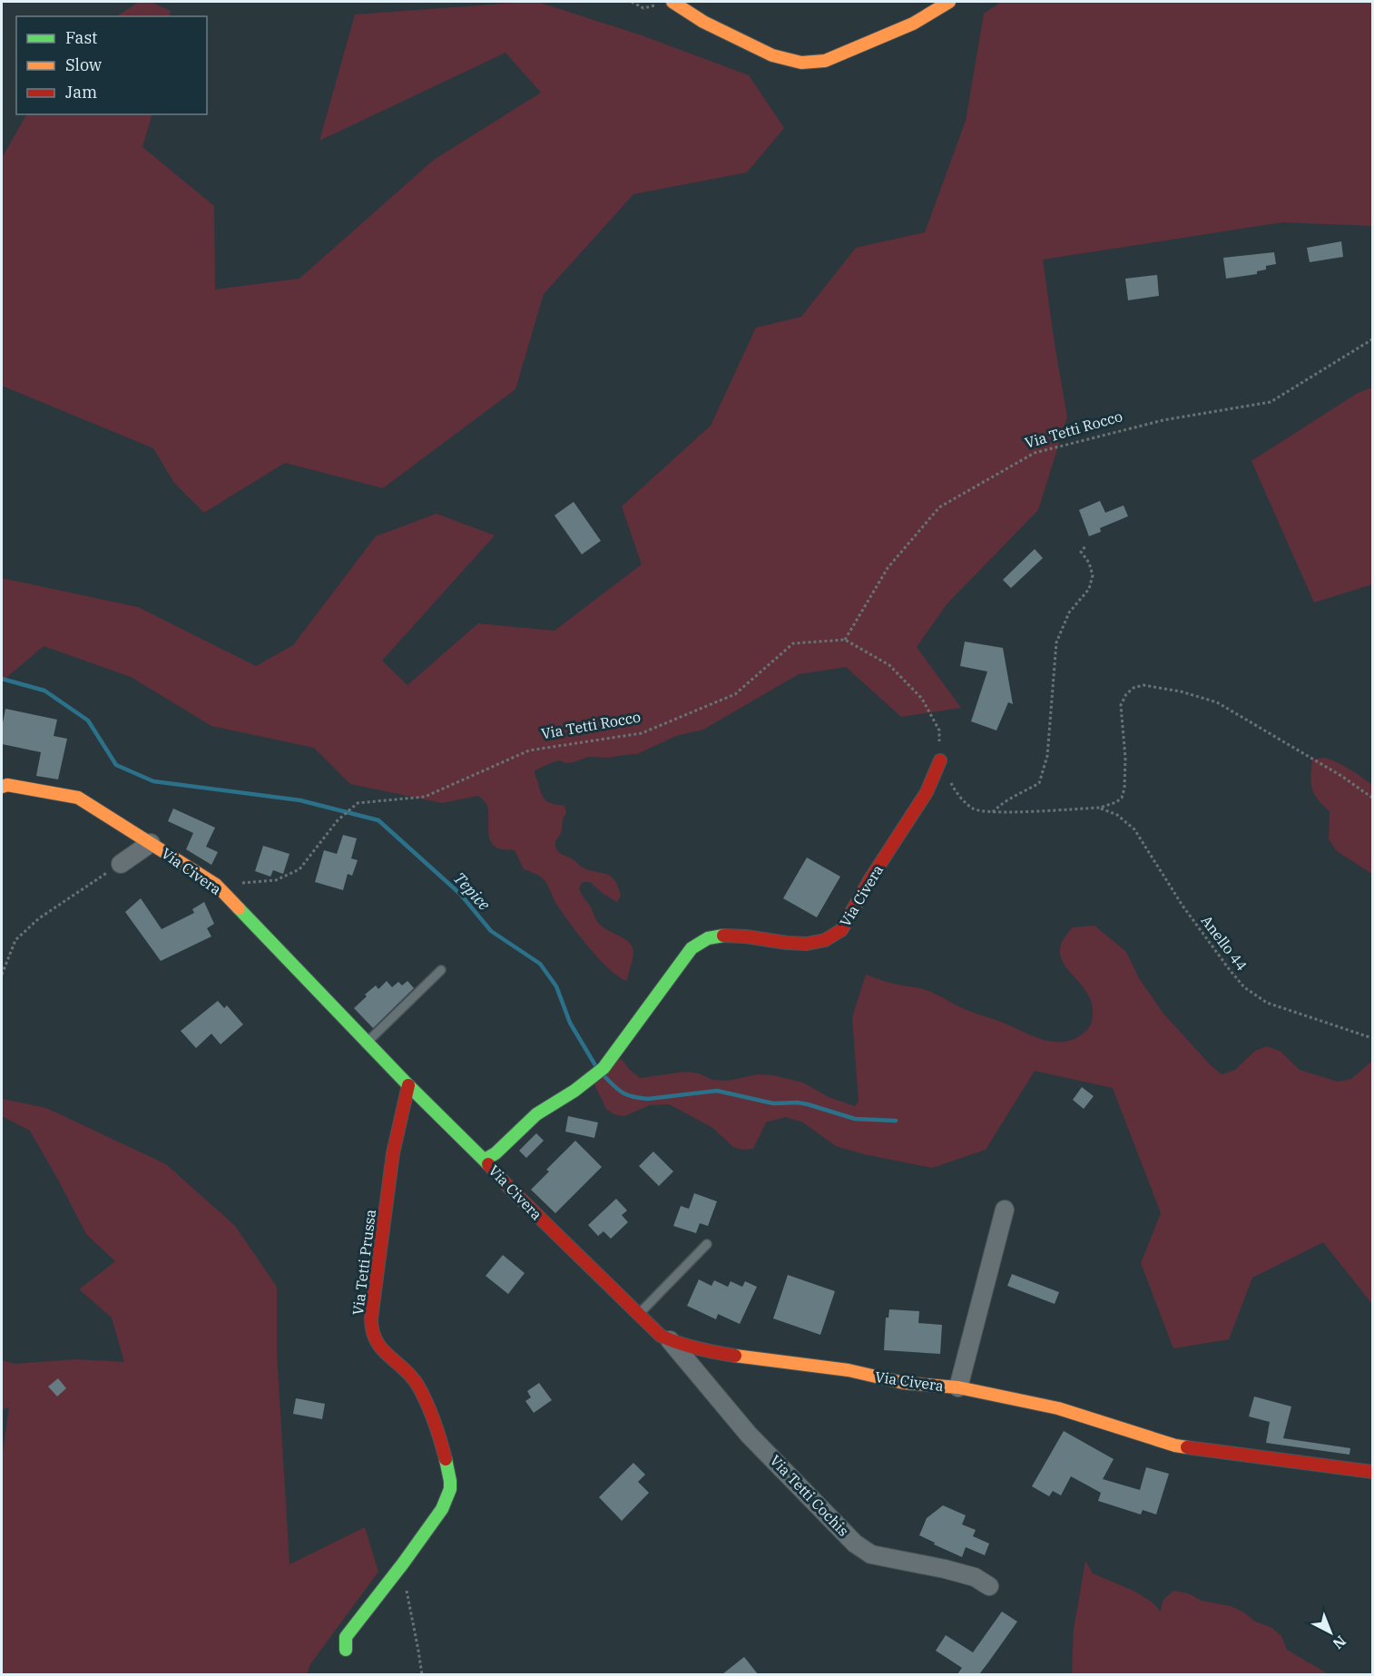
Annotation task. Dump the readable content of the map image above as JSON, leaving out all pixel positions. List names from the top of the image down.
{
  "streets": {
    "street": ["Via Civera", "Via Tetti Prussa", "Via Tetti Cochis"],
    "path": ["Via Tetti Rocco", "Anello 44"]
  },
  "crossings": [
    ["Via Tetti Rocco", "Via Civera"],
    ["Via Civera", "Via Tetti Prussa"],
    ["Via Civera", "Via Tetti Cochis"]
  ],
  "water": ["Tepice"],
  "legend": ["Fast", "Slow", "Jam"],
  "north": "bottom right"
}
